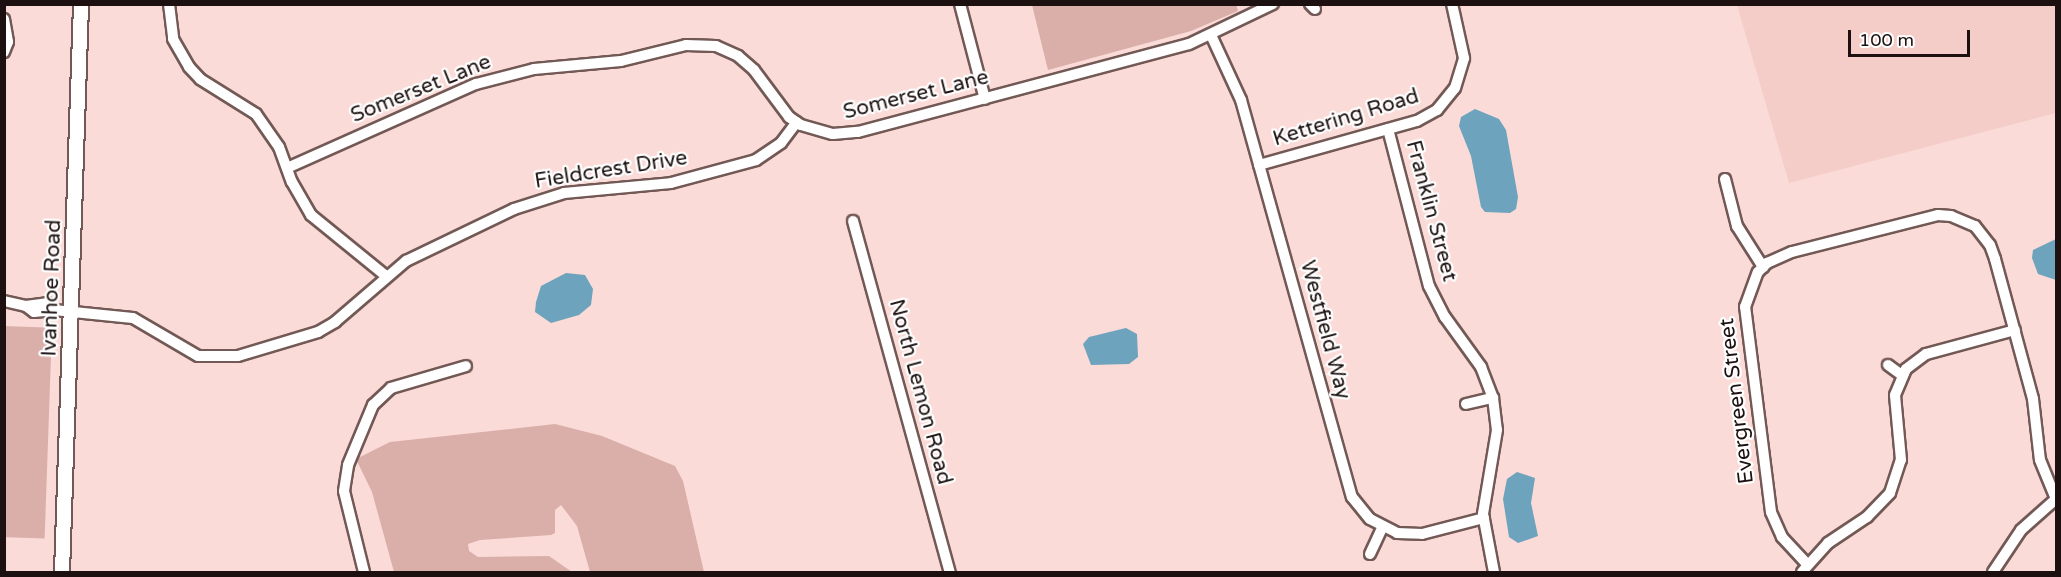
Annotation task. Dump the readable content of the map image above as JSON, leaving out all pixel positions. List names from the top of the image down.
{
  "streets": {
    "main road": ["Ivanhoe Road"],
    "street": [
      "Somerset Lane",
      "Kettering Road",
      "Fieldcrest Drive",
      "Franklin Street",
      "Westfield Way",
      "North Lemon Road",
      "Evergreen Street"
    ]
  },
  "crossings": [
    ["Somerset Lane", "Fieldcrest Drive"],
    ["Somerset Lane", "Westfield Way"],
    ["Kettering Road", "Franklin Street"],
    ["Kettering Road", "Westfield Way"],
    ["Fieldcrest Drive", "Ivanhoe Road"]
  ],
  "scale_bar": "100 m"
}
